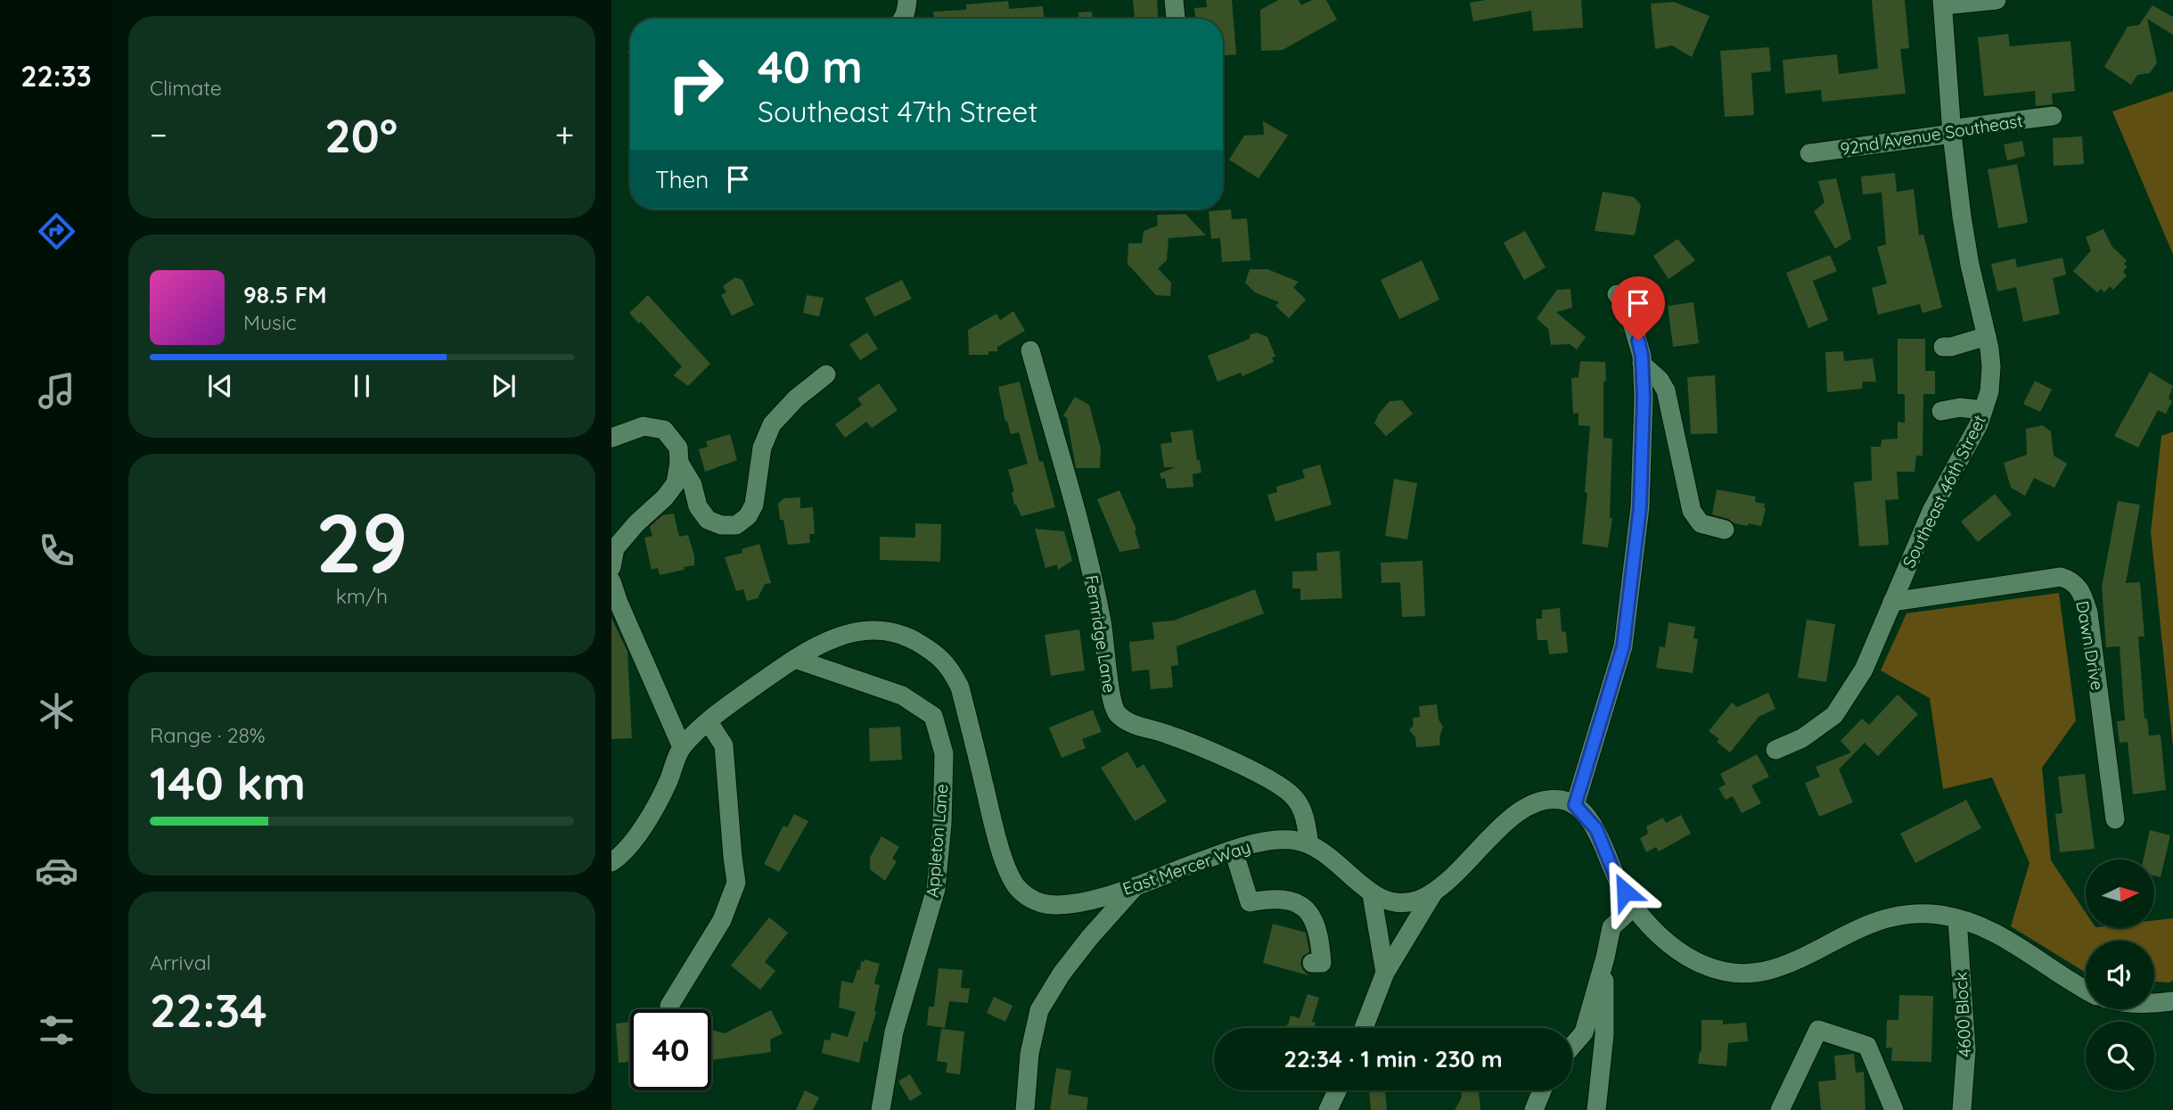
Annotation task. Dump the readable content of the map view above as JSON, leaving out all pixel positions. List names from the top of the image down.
{
  "streets": {
    "street": [
      "92nd Avenue Southeast",
      "Southeast 46th Street",
      "Fernridge Lane",
      "Dawn Drive",
      "Appleton Lane",
      "East Mercer Way",
      "4600 Block"
    ]
  },
  "crossings": [
    ["92nd Avenue Southeast", "Southeast 46th Street"],
    ["Southeast 46th Street", "Dawn Drive"],
    ["Fernridge Lane", "East Mercer Way"],
    ["Appleton Lane", "East Mercer Way"]
  ],
  "north": "right",
  "page": {
    "tabs": "22:33",
    "tile": [
      "Climate",
      ["29", "km/h"],
      ["Range · 28%", "140 km"],
      ["Arrival", "22:34"]
    ],
    "turn": ["40 m", "Southeast 47th Street"],
    "heat": ["−", "20°", "+"],
    "then": "Then",
    "song": ["98.5 FM", "Music"],
    "limit": "40",
    "trip": "22:34 · 1 min · 230 m"
  }
}
